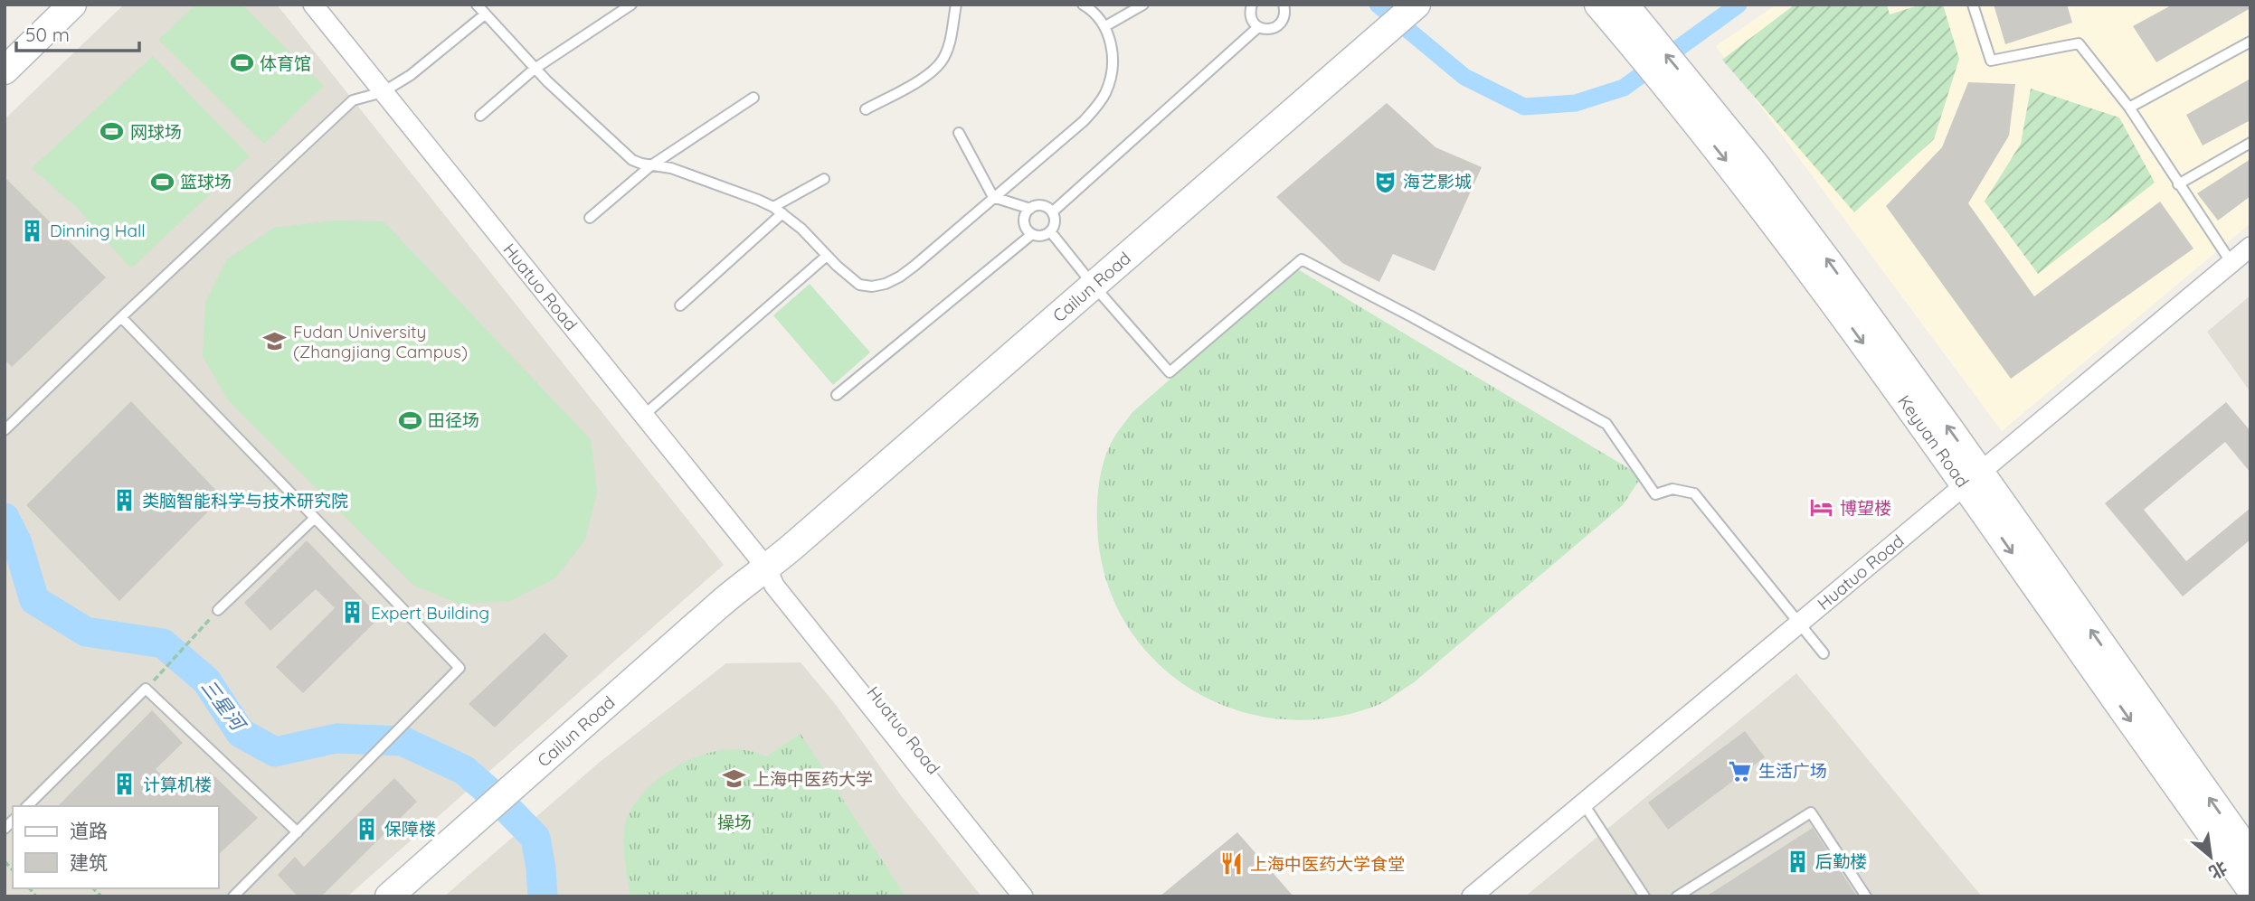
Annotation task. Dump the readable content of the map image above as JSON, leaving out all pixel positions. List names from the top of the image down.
{
  "streets": {
    "street": ["Huatuo Road", "Cailun Road", "Keyuan Road"]
  },
  "crossings": [
    ["Huatuo Road", "Cailun Road"],
    ["Huatuo Road", "Keyuan Road"]
  ],
  "water": ["三星河"],
  "parks": ["操场"],
  "places": {
    "sports": [
      "体育馆",
      "网球场",
      "篮球场",
      "田径场"
    ],
    "theatre": ["海艺影城"],
    "building": [
      "Dinning Hall",
      "类脑智能科学与技术研究院",
      "Expert Building",
      "计算机楼",
      "保障楼",
      "后勤楼"
    ],
    "school or university": ["Fudan University (Zhangjiang Campus)", "上海中医药大学"],
    "hotel": ["博望楼"],
    "supermarket": ["生活广场"],
    "restaurant": ["上海中医药大学食堂"]
  },
  "legend": ["道路", "建筑"],
  "scale_bar": "50 m",
  "north": "bottom right"
}
